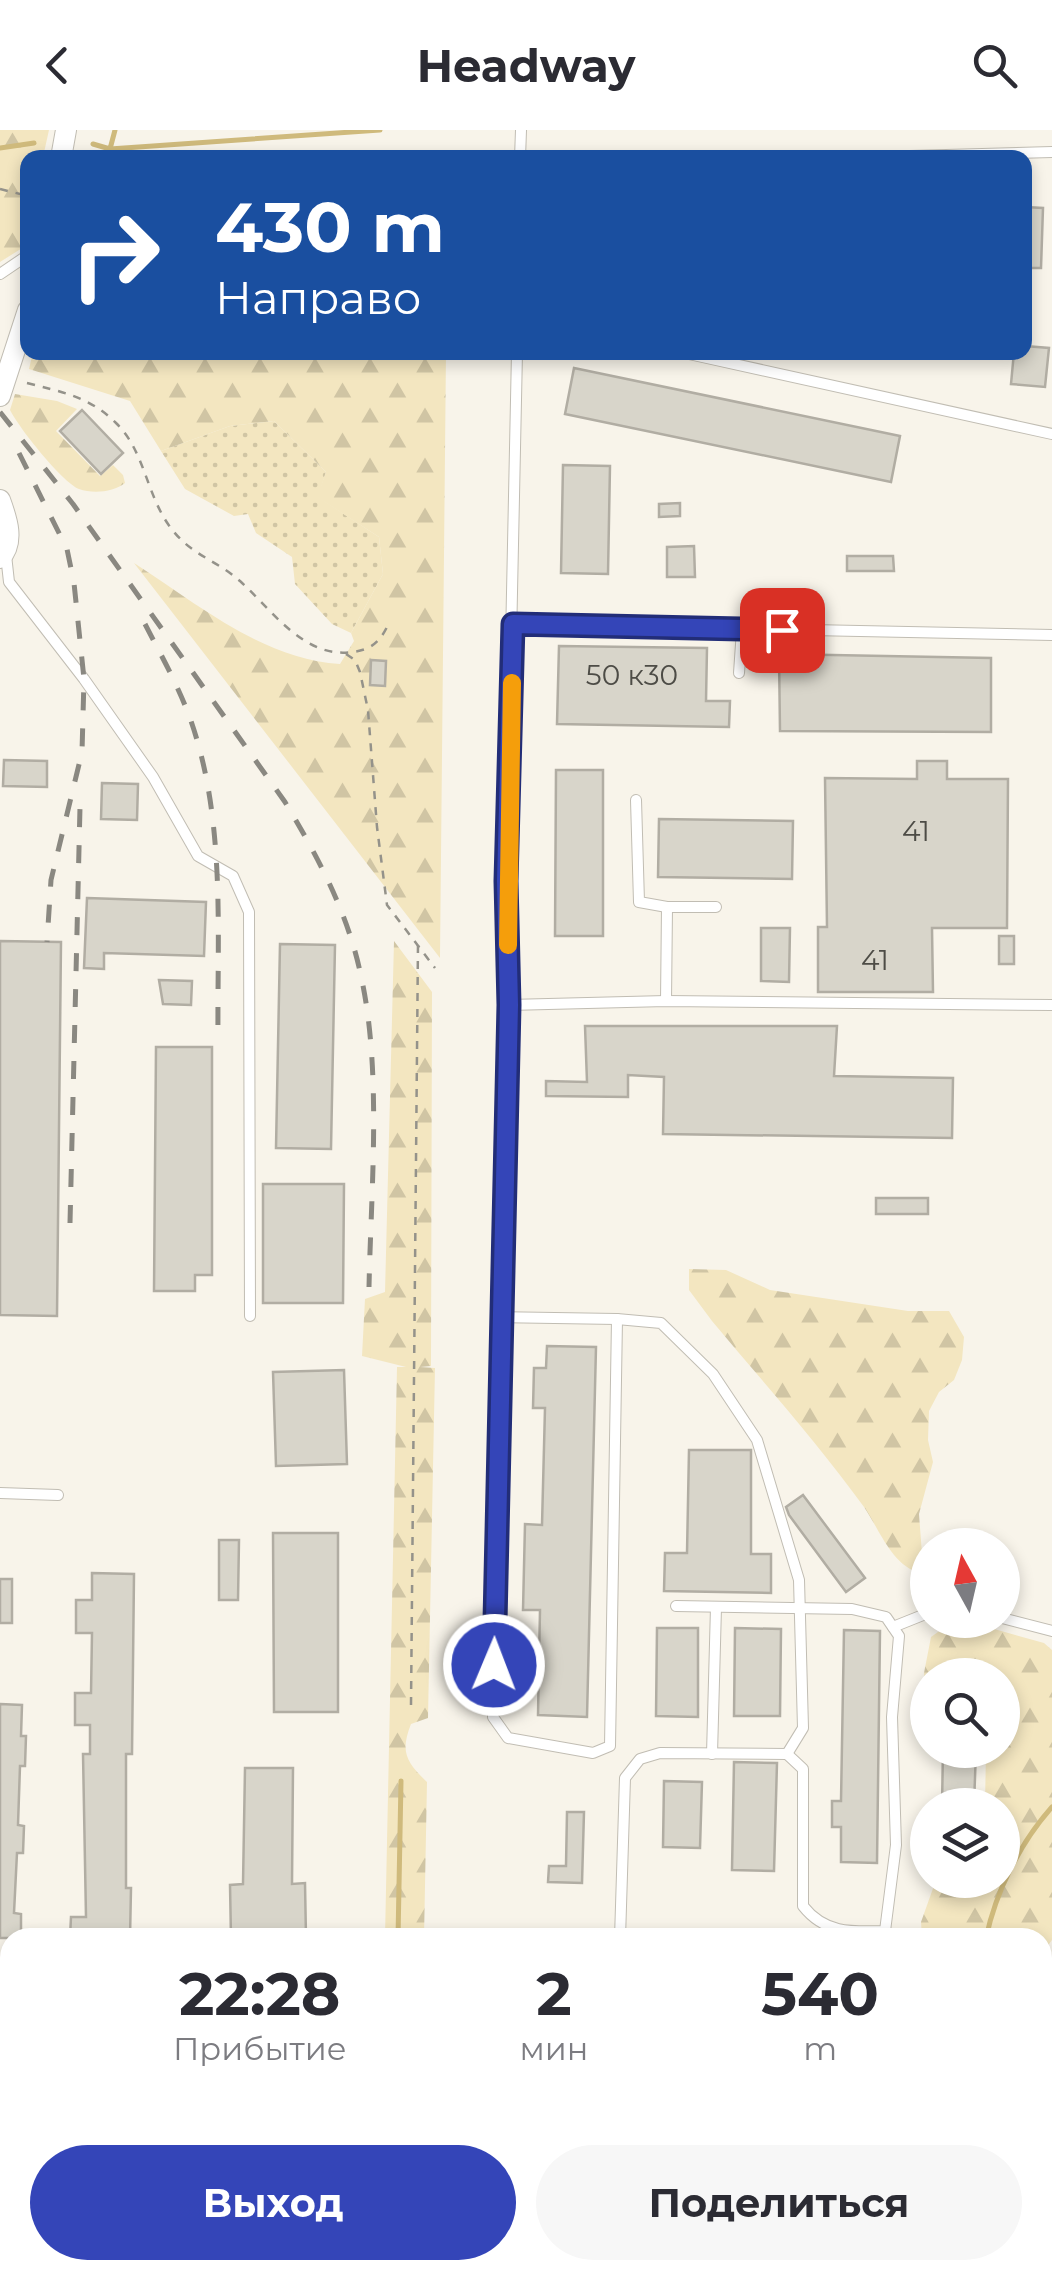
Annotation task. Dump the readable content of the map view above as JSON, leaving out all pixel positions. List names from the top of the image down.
{
  "house_numbers": ["50 к30", "41", "41"],
  "north": "top",
  "page": {
    "header": "Headway",
    "turn": ["430 m", "Направо"],
    "eta": [
      "22:28",
      "Прибытие",
      "2",
      "мин",
      "540",
      "m"
    ],
    "buttons": ["Выход", "Поделиться"]
  }
}
